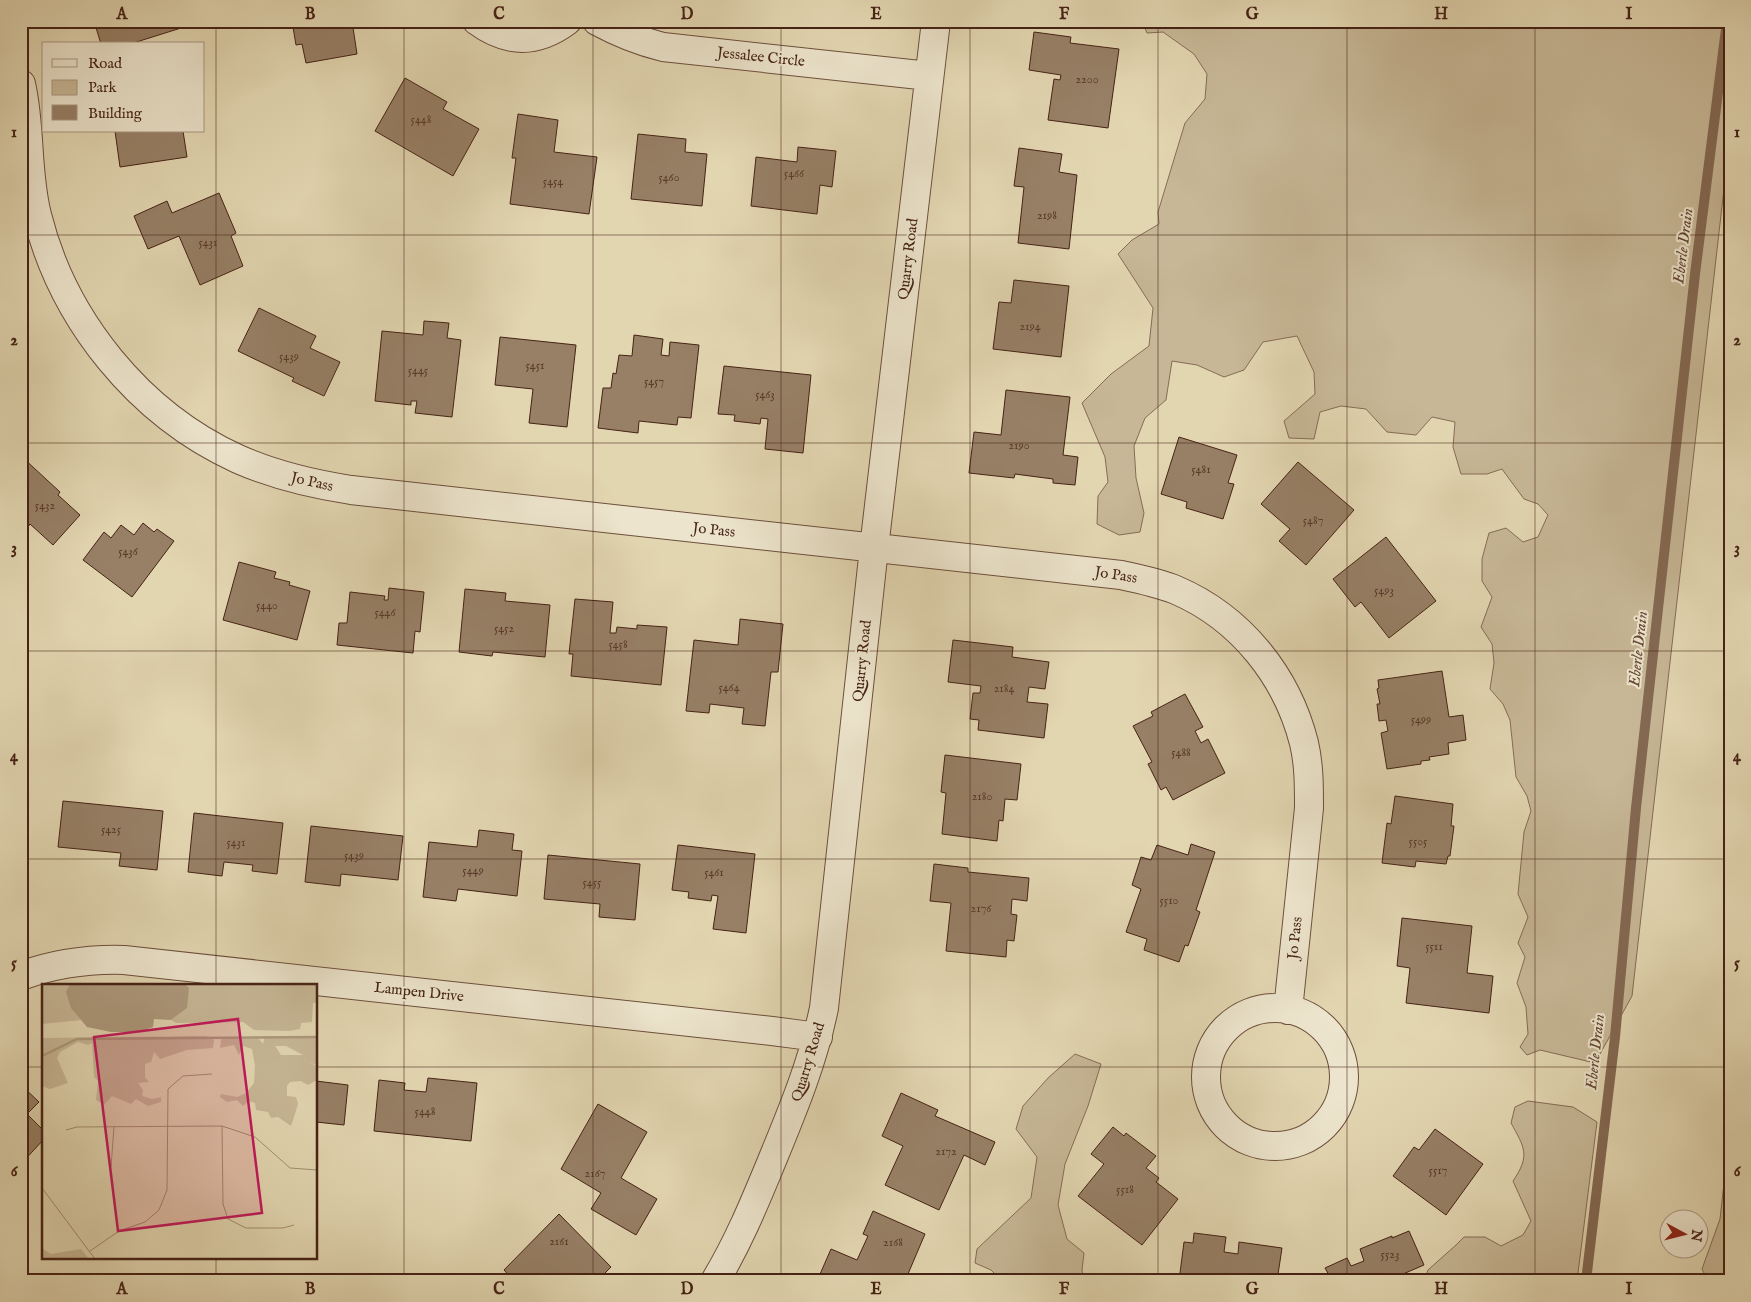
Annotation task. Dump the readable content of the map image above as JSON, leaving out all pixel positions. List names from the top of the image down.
{
  "streets": {
    "street": [
      "Jessalee Circle",
      "Quarry Road",
      "Jo Pass",
      "Lampen Drive"
    ]
  },
  "crossings": [
    ["Jessalee Circle", "Quarry Road"],
    ["Quarry Road", "Jo Pass"],
    ["Quarry Road", "Lampen Drive"]
  ],
  "water": ["Eberle Drain"],
  "house_numbers": [
    "2200",
    "5448",
    "5466",
    "5460",
    "5454",
    "2198",
    "5431",
    "2194",
    "5439",
    "5451",
    "5445",
    "5457",
    "5463",
    "2190",
    "5481",
    "5432",
    "5487",
    "5436",
    "5493",
    "5440",
    "5446",
    "5452",
    "5458",
    "5464",
    "2184",
    "5499",
    "5488",
    "2180",
    "5425",
    "5505",
    "5431",
    "5439",
    "5449",
    "5461",
    "5455",
    "5510",
    "2176",
    "5511",
    "5448",
    "2172",
    "5517",
    "2167",
    "5518",
    "2161",
    "2168",
    "5523"
  ],
  "legend": ["Road", "Park", "Building"],
  "north": "right",
  "grid": {
    "columns": [
      "A",
      "B",
      "C",
      "D",
      "E",
      "F",
      "G",
      "H",
      "I"
    ],
    "rows": [
      "1",
      "2",
      "3",
      "4",
      "5",
      "6"
    ]
  }
}
